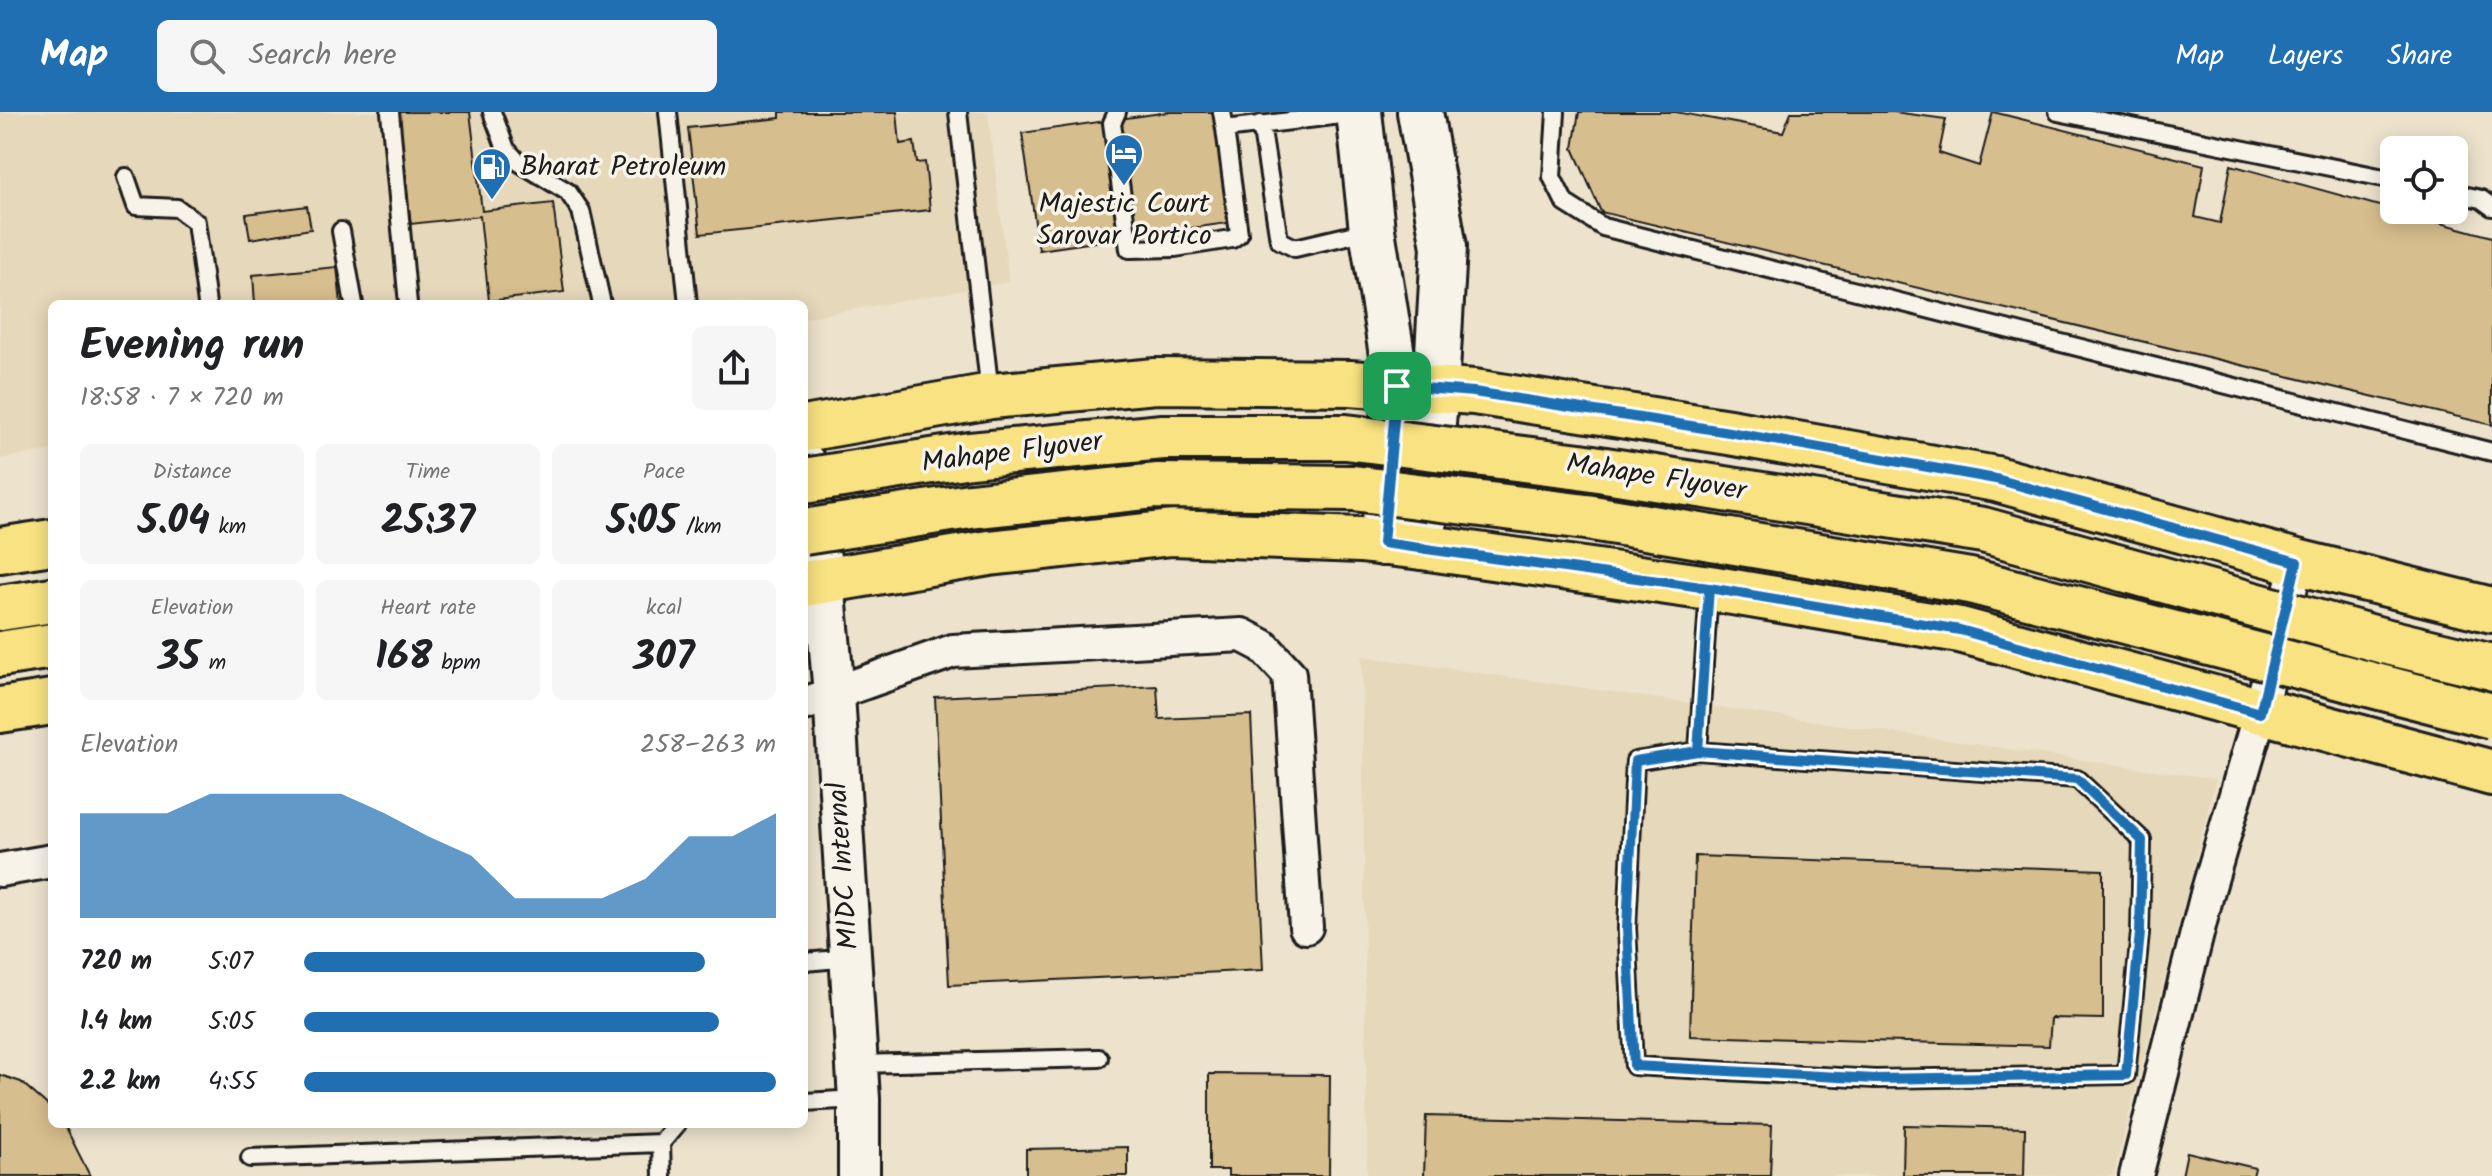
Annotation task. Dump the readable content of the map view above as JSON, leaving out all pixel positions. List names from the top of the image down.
{
  "streets": {
    "main road": ["Mahape Flyover"],
    "street": ["MIDC Internal"]
  },
  "places": {
    "hotel": ["Majestic Court Sarovar Portico"],
    "fuel station": ["Bharat Petroleum"]
  },
  "page": {
    "header": "Map",
    "search": "Search here",
    "nav": ["Map", "Layers", "Share"],
    "heading": ["Evening run", "18:58 · 7 × 720 m"],
    "stats": [
      ["Distance", "5.04 km"],
      ["Time", "25:37"],
      ["Pace", "5:05 /km"],
      ["Elevation", "35 m"],
      ["Heart rate", "168 bpm"],
      ["kcal", "307"]
    ],
    "chart": ["Elevation", "258–263 m"],
    "list": [
      {
        "name": "720 m",
        "note": "5:07"
      },
      {
        "name": "1.4 km",
        "note": "5:05"
      },
      {
        "name": "2.2 km",
        "note": "4:55"
      }
    ]
  }
}
